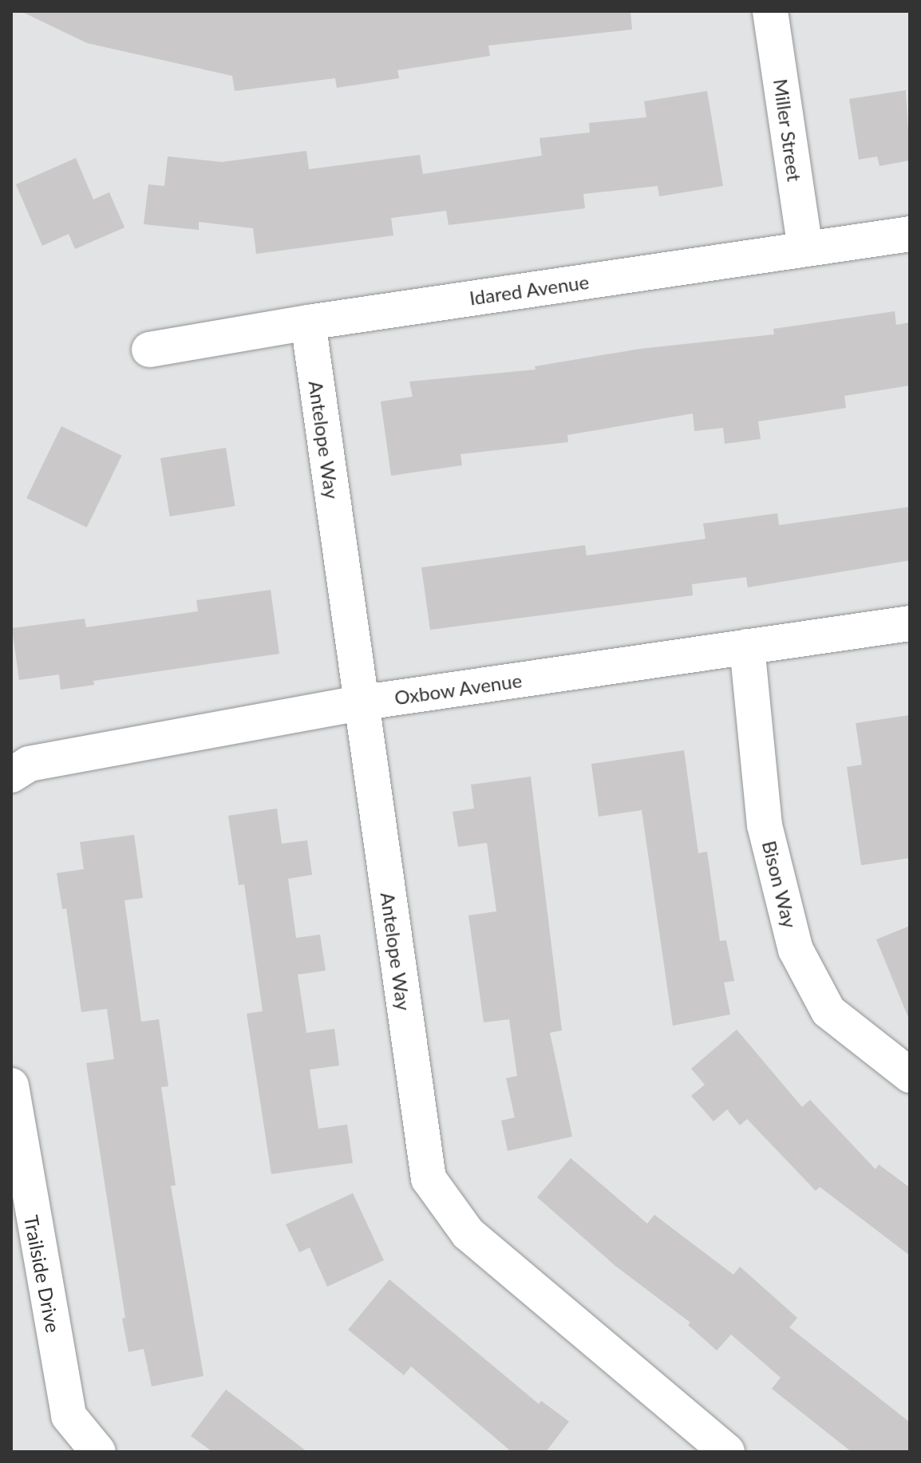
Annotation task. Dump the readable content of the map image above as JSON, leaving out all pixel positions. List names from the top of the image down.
{
  "streets": {
    "street": [
      "Miller Street",
      "Idared Avenue",
      "Antelope Way",
      "Oxbow Avenue",
      "Bison Way",
      "Trailside Drive"
    ]
  },
  "crossings": [
    ["Miller Street", "Idared Avenue"],
    ["Idared Avenue", "Antelope Way"],
    ["Antelope Way", "Oxbow Avenue"],
    ["Oxbow Avenue", "Bison Way"]
  ]
}
